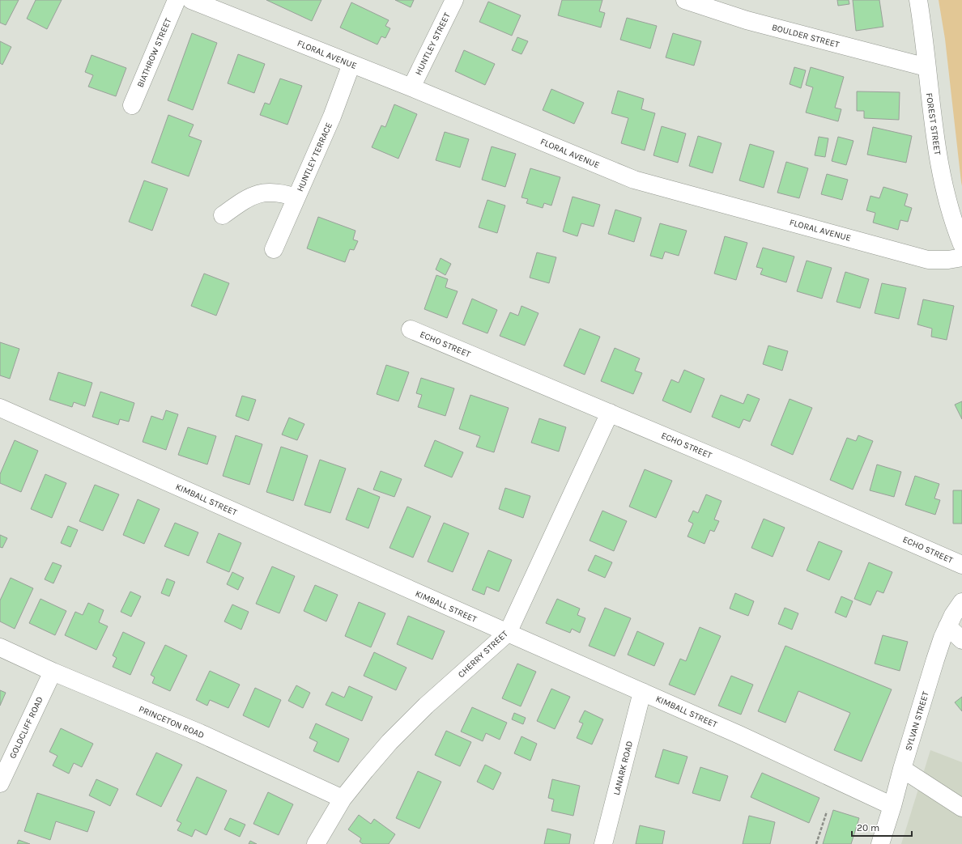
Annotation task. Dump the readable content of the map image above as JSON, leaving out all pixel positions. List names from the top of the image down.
{
  "streets": {
    "street": [
      "BOULDER STREET",
      "HUNTLEY STREET",
      "BIATHROW STREET",
      "FLORAL AVENUE",
      "FOREST STREET",
      "HUNTLEY TERRACE",
      "ECHO STREET",
      "KIMBALL STREET",
      "CHERRY STREET",
      "SYLVAN STREET",
      "PRINCETON ROAD",
      "GOLDCLIFF ROAD",
      "LANARK ROAD"
    ]
  },
  "crossings": [
    ["BOULDER STREET", "FOREST STREET"],
    ["HUNTLEY STREET", "FLORAL AVENUE"],
    ["FLORAL AVENUE", "HUNTLEY TERRACE"],
    ["ECHO STREET", "CHERRY STREET"],
    ["KIMBALL STREET", "CHERRY STREET"],
    ["KIMBALL STREET", "SYLVAN STREET"],
    ["KIMBALL STREET", "LANARK ROAD"],
    ["CHERRY STREET", "PRINCETON ROAD"],
    ["PRINCETON ROAD", "GOLDCLIFF ROAD"]
  ],
  "scale_bar": "20 m"
}
